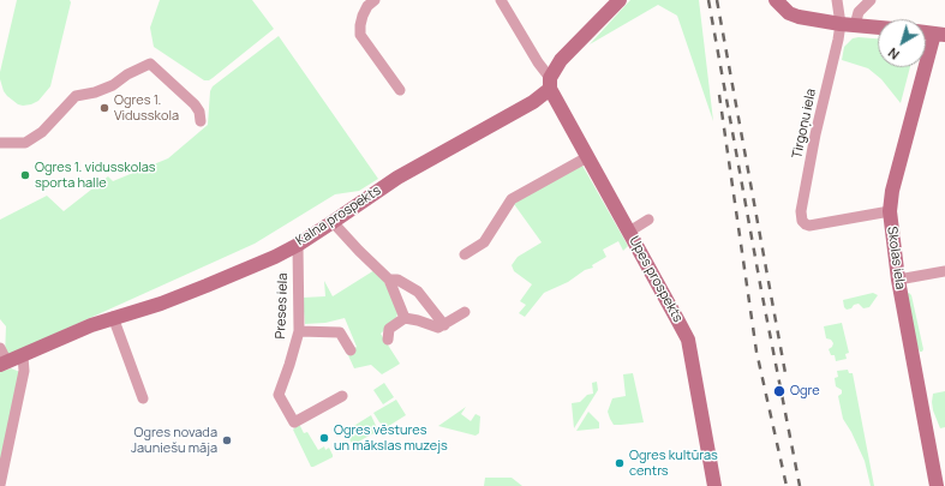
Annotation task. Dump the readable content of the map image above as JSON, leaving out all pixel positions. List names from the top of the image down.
{
  "streets": {
    "main road": ["Kalna prospekts", "Skolas iela", "Upes prospekts"],
    "street": ["Tirgoņu iela", "Preses iela"]
  },
  "crossings": [
    ["Tirgoņu iela", "Skolas iela"],
    ["Kalna prospekts", "Upes prospekts"],
    ["Kalna prospekts", "Preses iela"]
  ],
  "places": [
    "Ogres 1. Vidusskola",
    "Ogres 1. vidusskolas sporta halle",
    "Ogre",
    "Ogres vēstures un mākslas muzejs",
    "Ogres novada Jauniešu māja",
    "Ogres kultūras centrs"
  ],
  "north": "bottom left"
}
